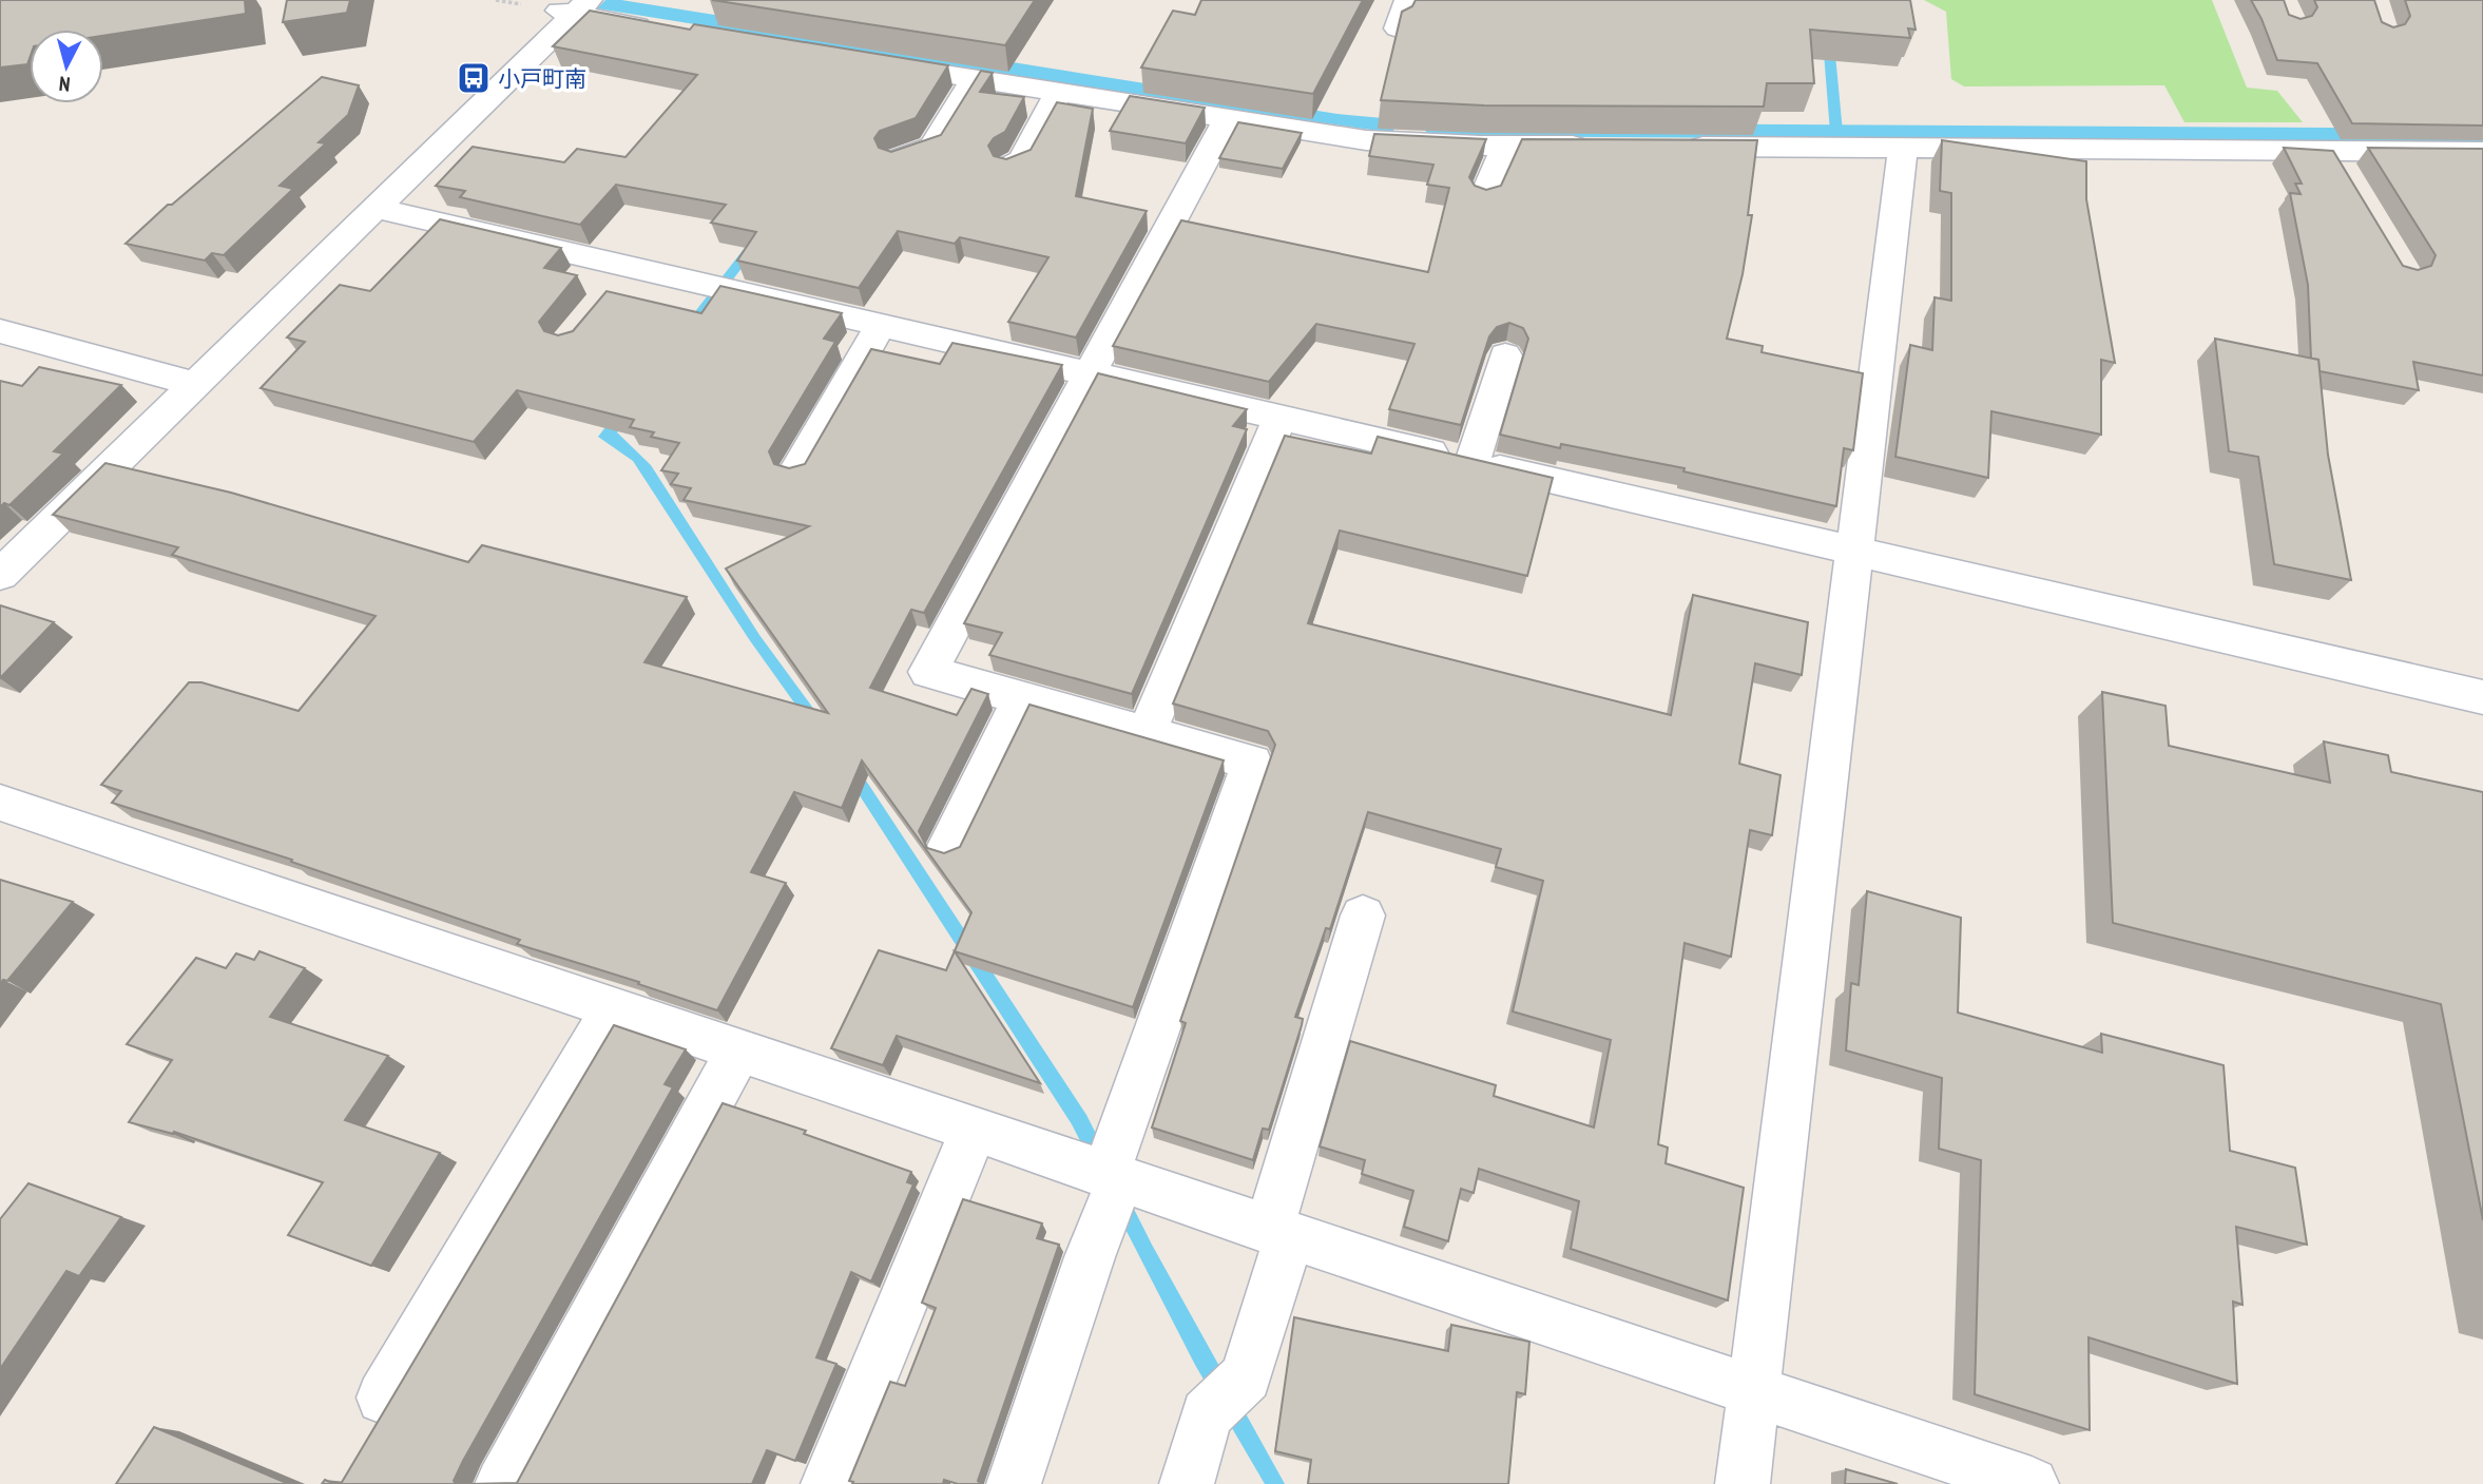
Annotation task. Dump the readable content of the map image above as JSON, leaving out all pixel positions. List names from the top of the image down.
{
  "places": {
    "bus stop": ["小戸町南"]
  },
  "north": "bottom"
}
